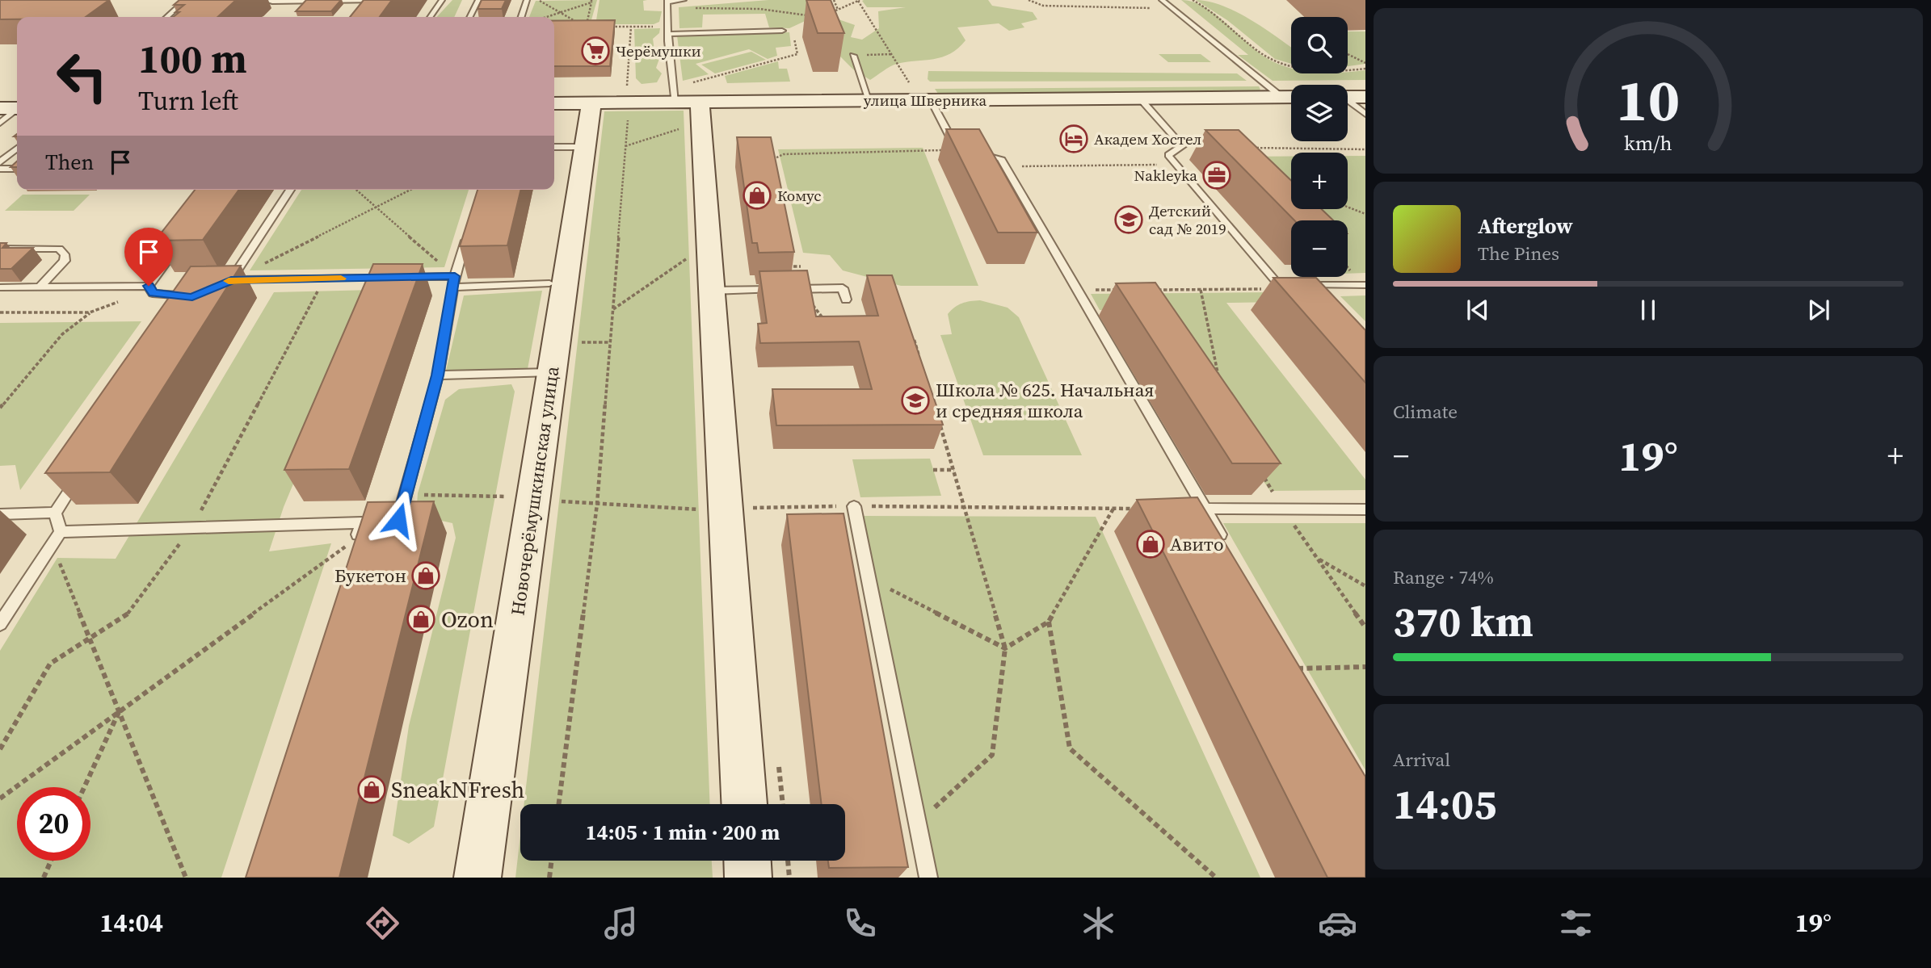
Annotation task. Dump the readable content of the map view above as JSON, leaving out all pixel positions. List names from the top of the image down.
{
  "streets": {
    "street": ["улица Шверника", "Новочерёмушкинская улица"]
  },
  "crossings": [
    ["улица Шверника", "Новочерёмушкинская улица"]
  ],
  "places": {
    "supermarket": ["Черёмушки"],
    "hotel": ["Академ Хостел"],
    "office": ["Nakleyka"],
    "shop": [
      "Комус",
      "Авито",
      "Букетон",
      "Ozon",
      "SneakNFresh"
    ],
    "school or university": ["Детский сад № 2019", "Школа № 625. Начальная и средняя школа"]
  },
  "page": {
    "map_buttons": ["+", "−"],
    "turn": ["100 m", "Turn left"],
    "then": "Then",
    "song": ["Afterglow", "The Pines"],
    "tile": [
      "Climate",
      ["Range · 74%", "370 km"],
      ["Arrival", "14:05"]
    ],
    "heat": ["−", "19°", "+"],
    "limit": "20",
    "trip": "14:05 · 1 min · 200 m",
    "tabs": ["14:04", "19°"],
    "gauge": ["10", "km/h"]
  }
}
